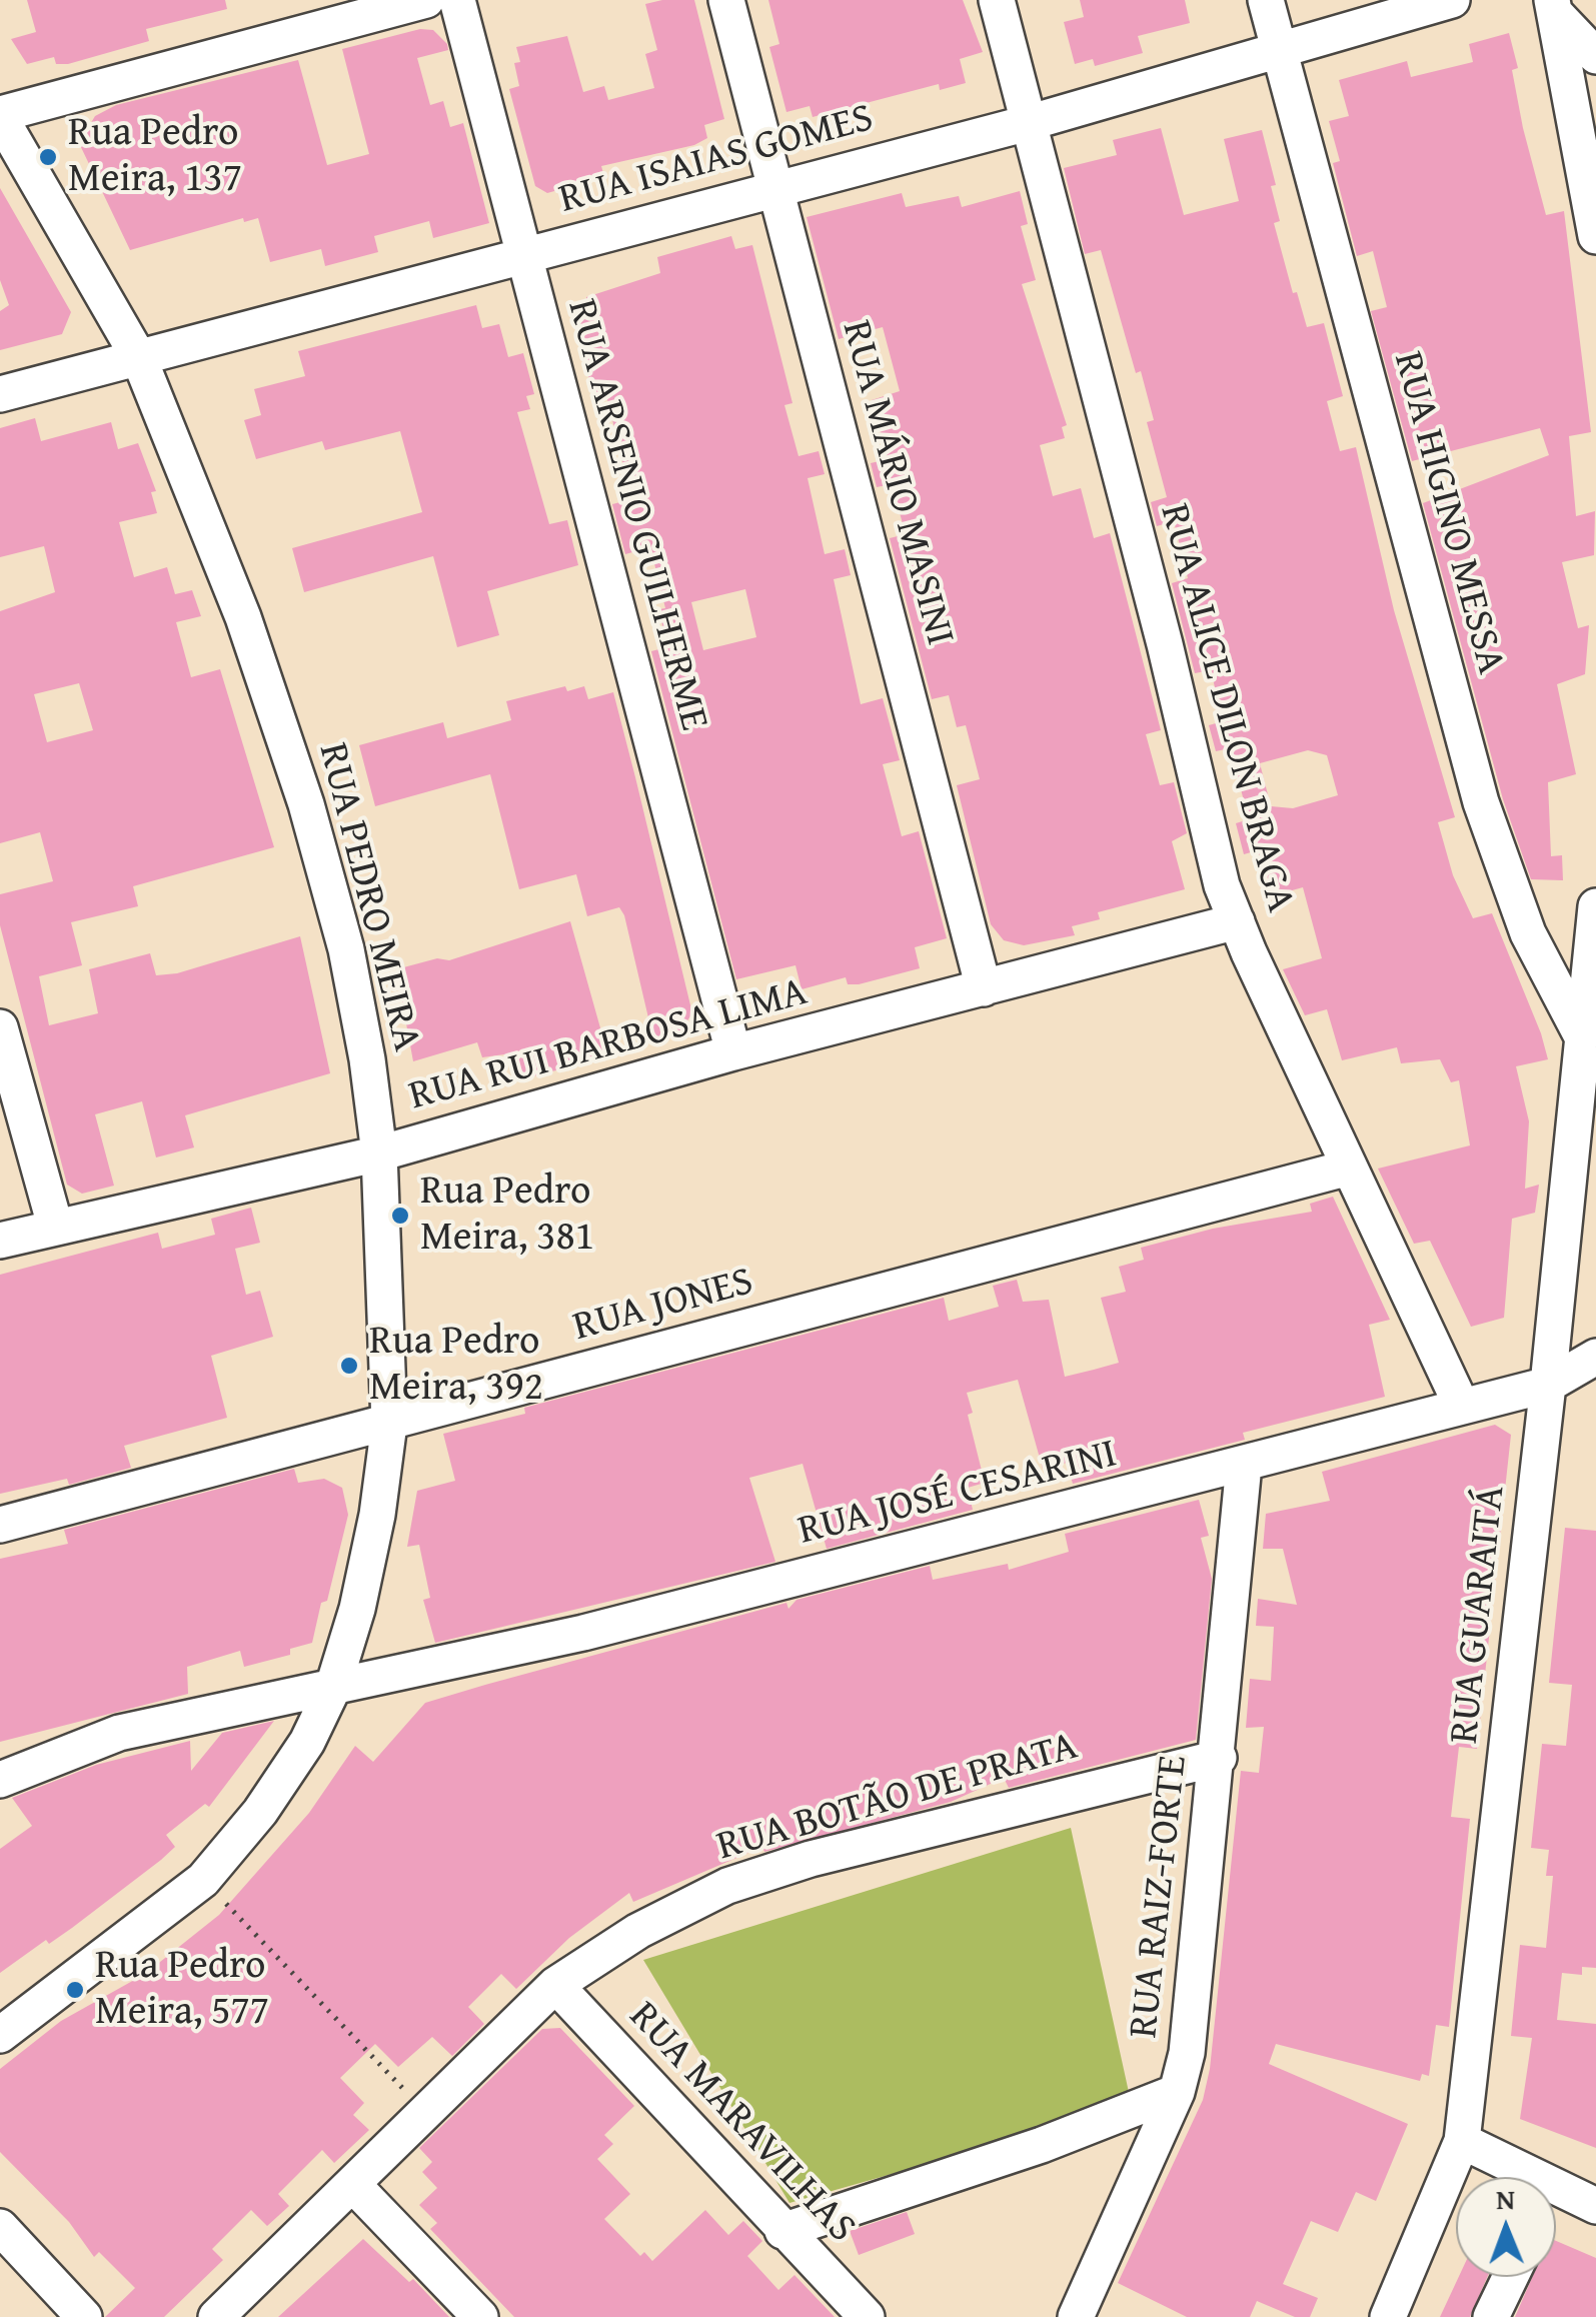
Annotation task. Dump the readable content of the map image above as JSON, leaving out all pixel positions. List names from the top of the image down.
{
  "streets": {
    "street": [
      "RUA ISAIAS GOMES",
      "RUA MÁRIO MASINI",
      "RUA HIGINO MESSA",
      "RUA ARSENIO GUILHERME",
      "RUA ALICE DILON BRAGA",
      "RUA PEDRO MEIRA",
      "RUA RUI BARBOSA LIMA",
      "RUA JONES",
      "RUA JOSÉ CESARINI",
      "RUA GUARAITÁ",
      "RUA BOTÃO DE PRATA",
      "RUA RAIZ-FORTE",
      "RUA MARAVILHAS"
    ]
  },
  "crossings": [
    ["RUA ISAIAS GOMES", "RUA MÁRIO MASINI"],
    ["RUA ISAIAS GOMES", "RUA HIGINO MESSA"],
    ["RUA ISAIAS GOMES", "RUA ARSENIO GUILHERME"],
    ["RUA ISAIAS GOMES", "RUA ALICE DILON BRAGA"],
    ["RUA ISAIAS GOMES", "RUA PEDRO MEIRA"],
    ["RUA MÁRIO MASINI", "RUA RUI BARBOSA LIMA"],
    ["RUA HIGINO MESSA", "RUA GUARAITÁ"],
    ["RUA ARSENIO GUILHERME", "RUA RUI BARBOSA LIMA"],
    ["RUA ALICE DILON BRAGA", "RUA RUI BARBOSA LIMA"],
    ["RUA ALICE DILON BRAGA", "RUA JONES"],
    ["RUA ALICE DILON BRAGA", "RUA JOSÉ CESARINI"],
    ["RUA PEDRO MEIRA", "RUA RUI BARBOSA LIMA"],
    ["RUA PEDRO MEIRA", "RUA JONES"],
    ["RUA PEDRO MEIRA", "RUA JOSÉ CESARINI"],
    ["RUA JOSÉ CESARINI", "RUA GUARAITÁ"],
    ["RUA JOSÉ CESARINI", "RUA RAIZ-FORTE"],
    ["RUA BOTÃO DE PRATA", "RUA RAIZ-FORTE"],
    ["RUA BOTÃO DE PRATA", "RUA MARAVILHAS"]
  ],
  "places": [
    "Rua Pedro Meira, 137",
    "Rua Pedro Meira, 381",
    "Rua Pedro Meira, 392",
    "Rua Pedro Meira, 577"
  ],
  "north": "top"
}
